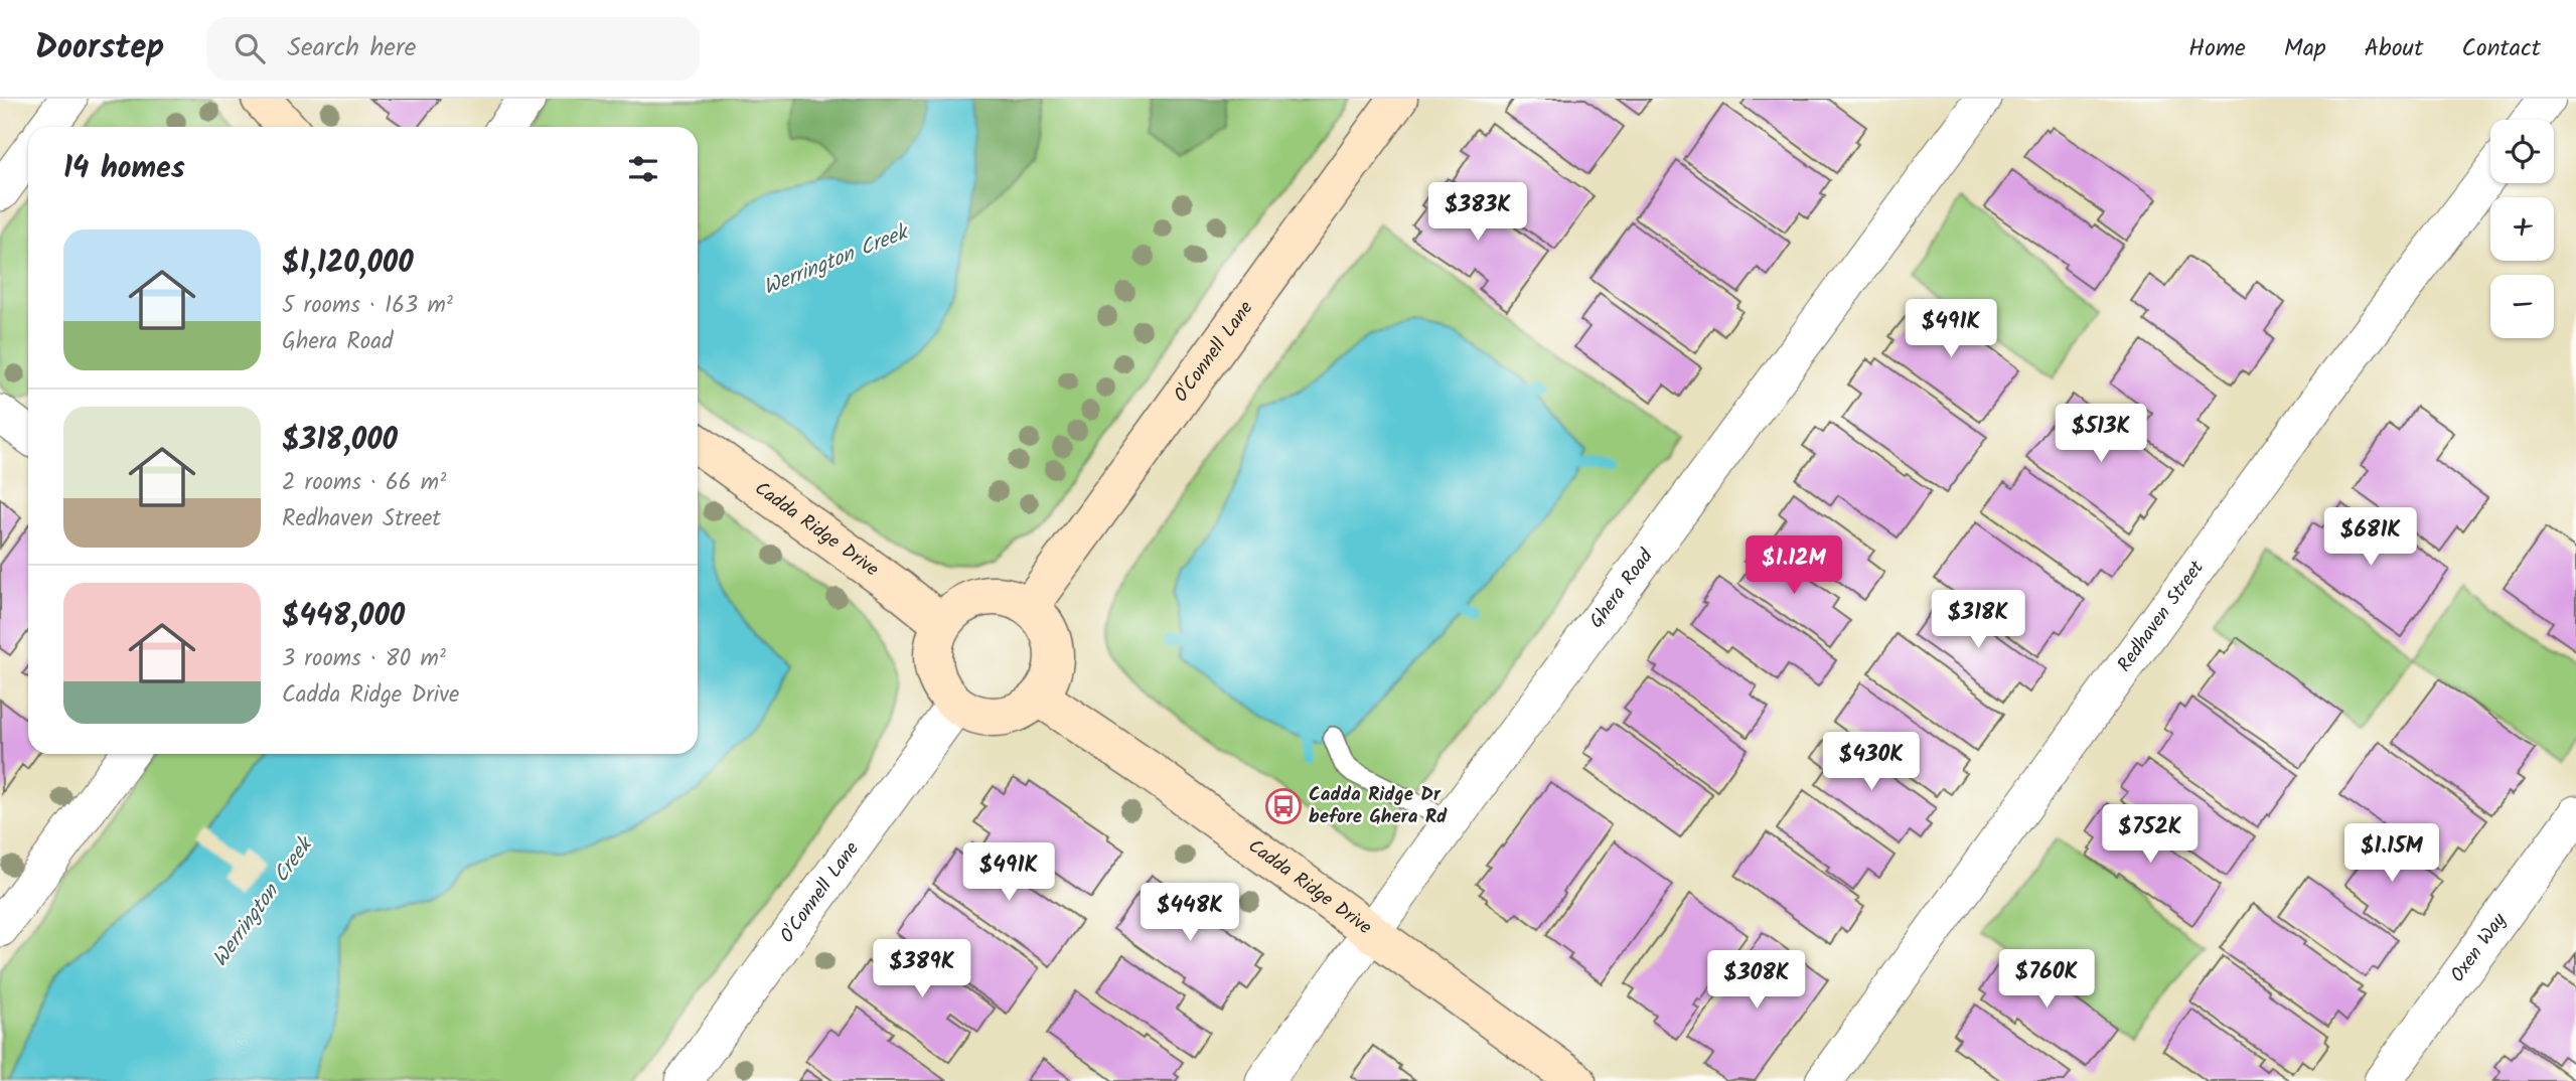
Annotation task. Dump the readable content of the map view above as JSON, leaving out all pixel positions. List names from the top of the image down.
{
  "streets": {
    "street": [
      "O'Connell Lane",
      "Cadda Ridge Drive",
      "Ghera Road",
      "Redhaven Street",
      "Oxen Way"
    ]
  },
  "crossings": [
    ["O'Connell Lane", "Cadda Ridge Drive"],
    ["Cadda Ridge Drive", "Ghera Road"]
  ],
  "water": ["Werrington Creek"],
  "places": {
    "bus stop": ["Cadda Ridge Dr before Ghera Rd"]
  },
  "page": {
    "header": "Doorstep",
    "search": "Search here",
    "nav": [
      "Home",
      "Map",
      "About",
      "Contact"
    ],
    "map_buttons": ["+", "−"],
    "heading": "14 homes",
    "price": [
      "$383K",
      "$491K",
      "$513K",
      "$681K",
      "$1.12M",
      "$318K",
      "$430K",
      "$752K",
      "$1.15M",
      "$491K",
      "$448K",
      "$389K",
      "$760K",
      "$308K"
    ],
    "list": [
      {
        "name": "$1,120,000",
        "note": "5 rooms · 163 m² · Ghera Road"
      },
      {
        "name": "$318,000",
        "note": "2 rooms · 66 m² · Redhaven Street"
      },
      {
        "name": "$448,000",
        "note": "3 rooms · 80 m² · Cadda Ridge Drive"
      }
    ]
  }
}
